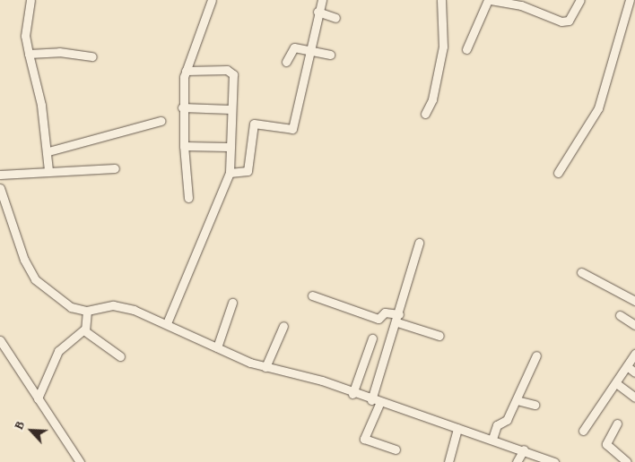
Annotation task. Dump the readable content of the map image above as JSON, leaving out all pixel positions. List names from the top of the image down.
{
  "north": "top left"
}
